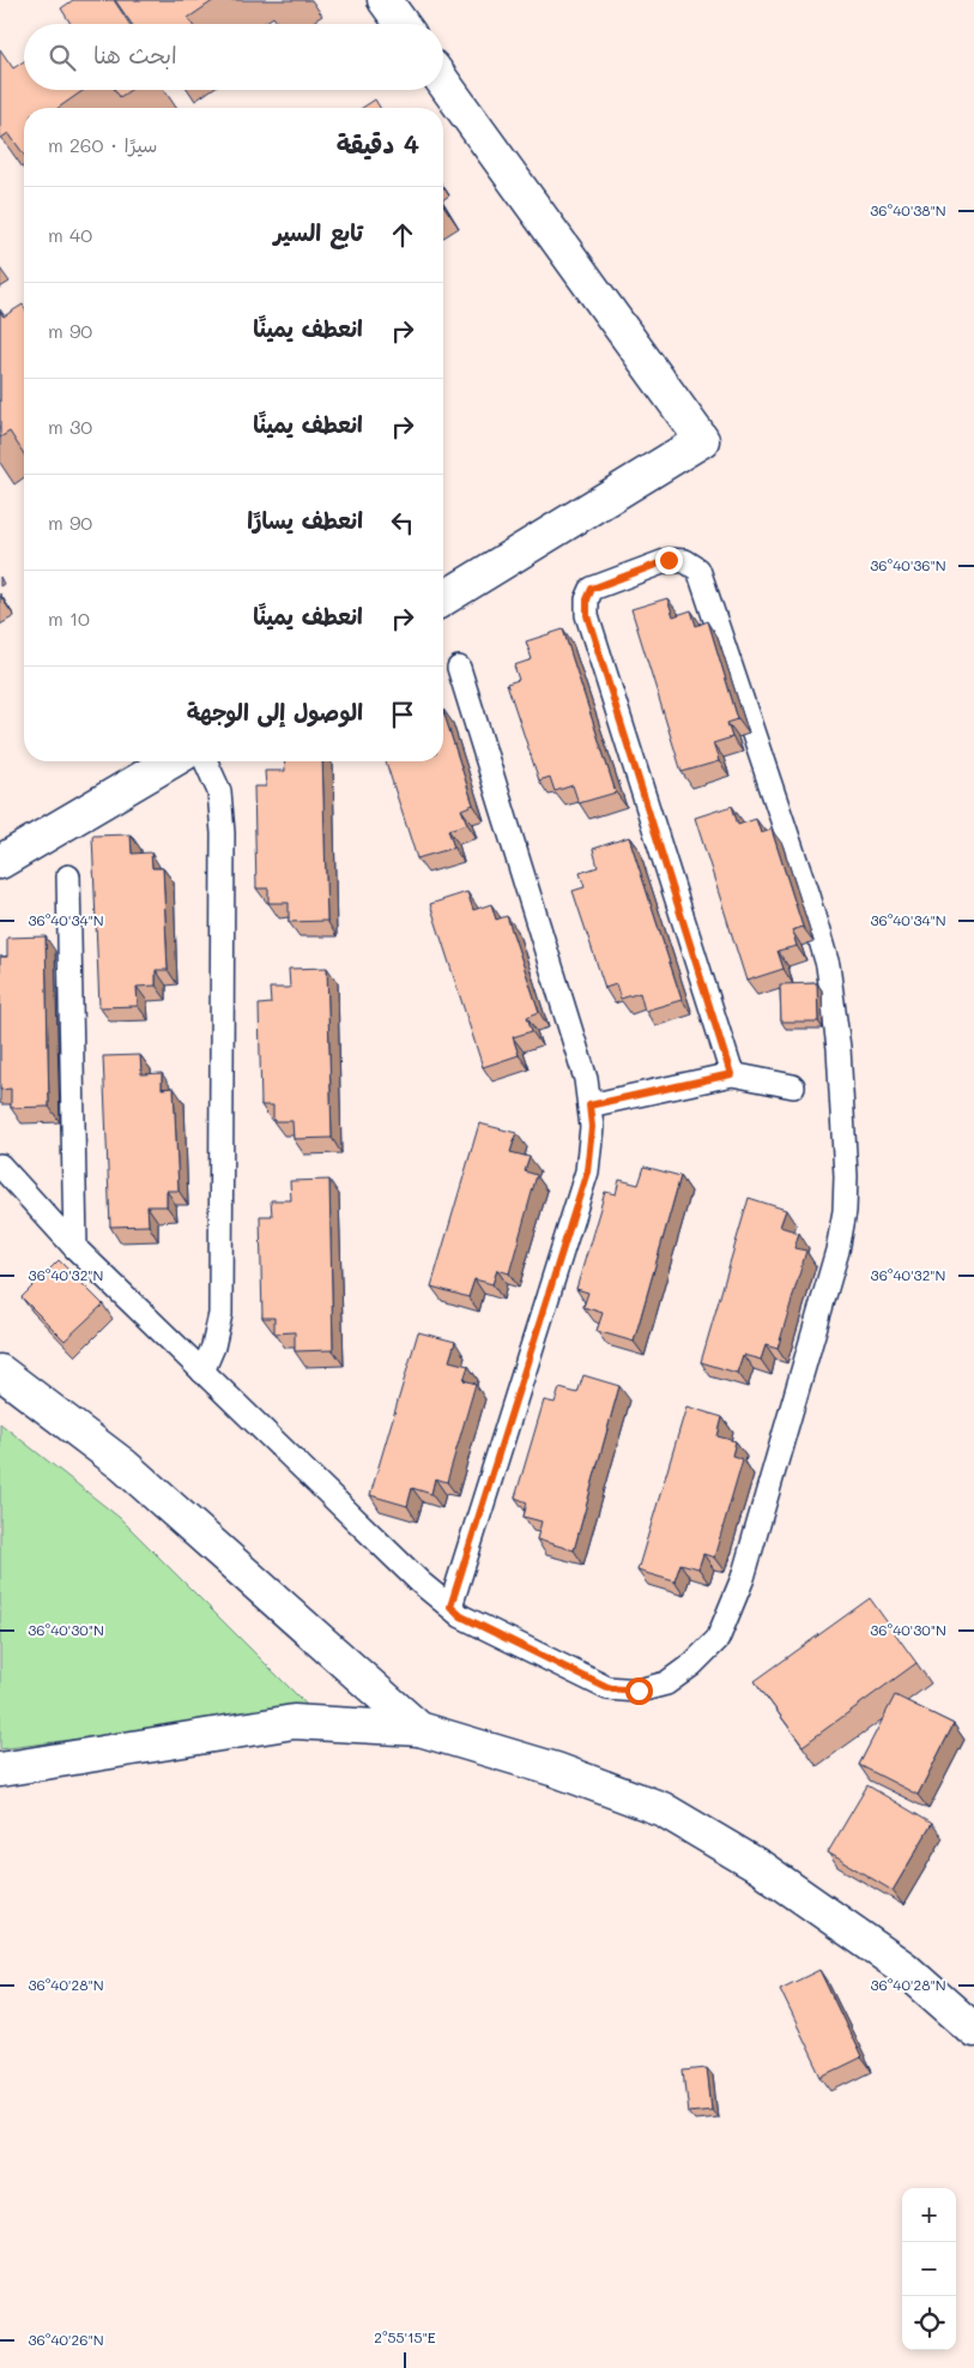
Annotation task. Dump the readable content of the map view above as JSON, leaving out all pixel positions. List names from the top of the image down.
{
  "page": {
    "search": "ابحث هنا",
    "heading": ["4 دقيقة", "سيرًا · 260 m"],
    "list": [
      ["تابع السير", "40 m"],
      ["انعطف يمينًا", "90 m"],
      ["انعطف يمينًا", "30 m"],
      ["انعطف يسارًا", "90 m"],
      ["انعطف يمينًا", "10 m"],
      "الوصول إلى الوجهة"
    ],
    "map_buttons": ["+", "−"]
  },
  "coordinates": [
    "36°40'38\"N",
    "36°40'36\"N",
    "36°40'34\"N",
    "36°40'32\"N",
    "36°40'30\"N",
    "36°40'28\"N",
    "2°55'15\"E",
    "36°40'26\"N"
  ]
}
